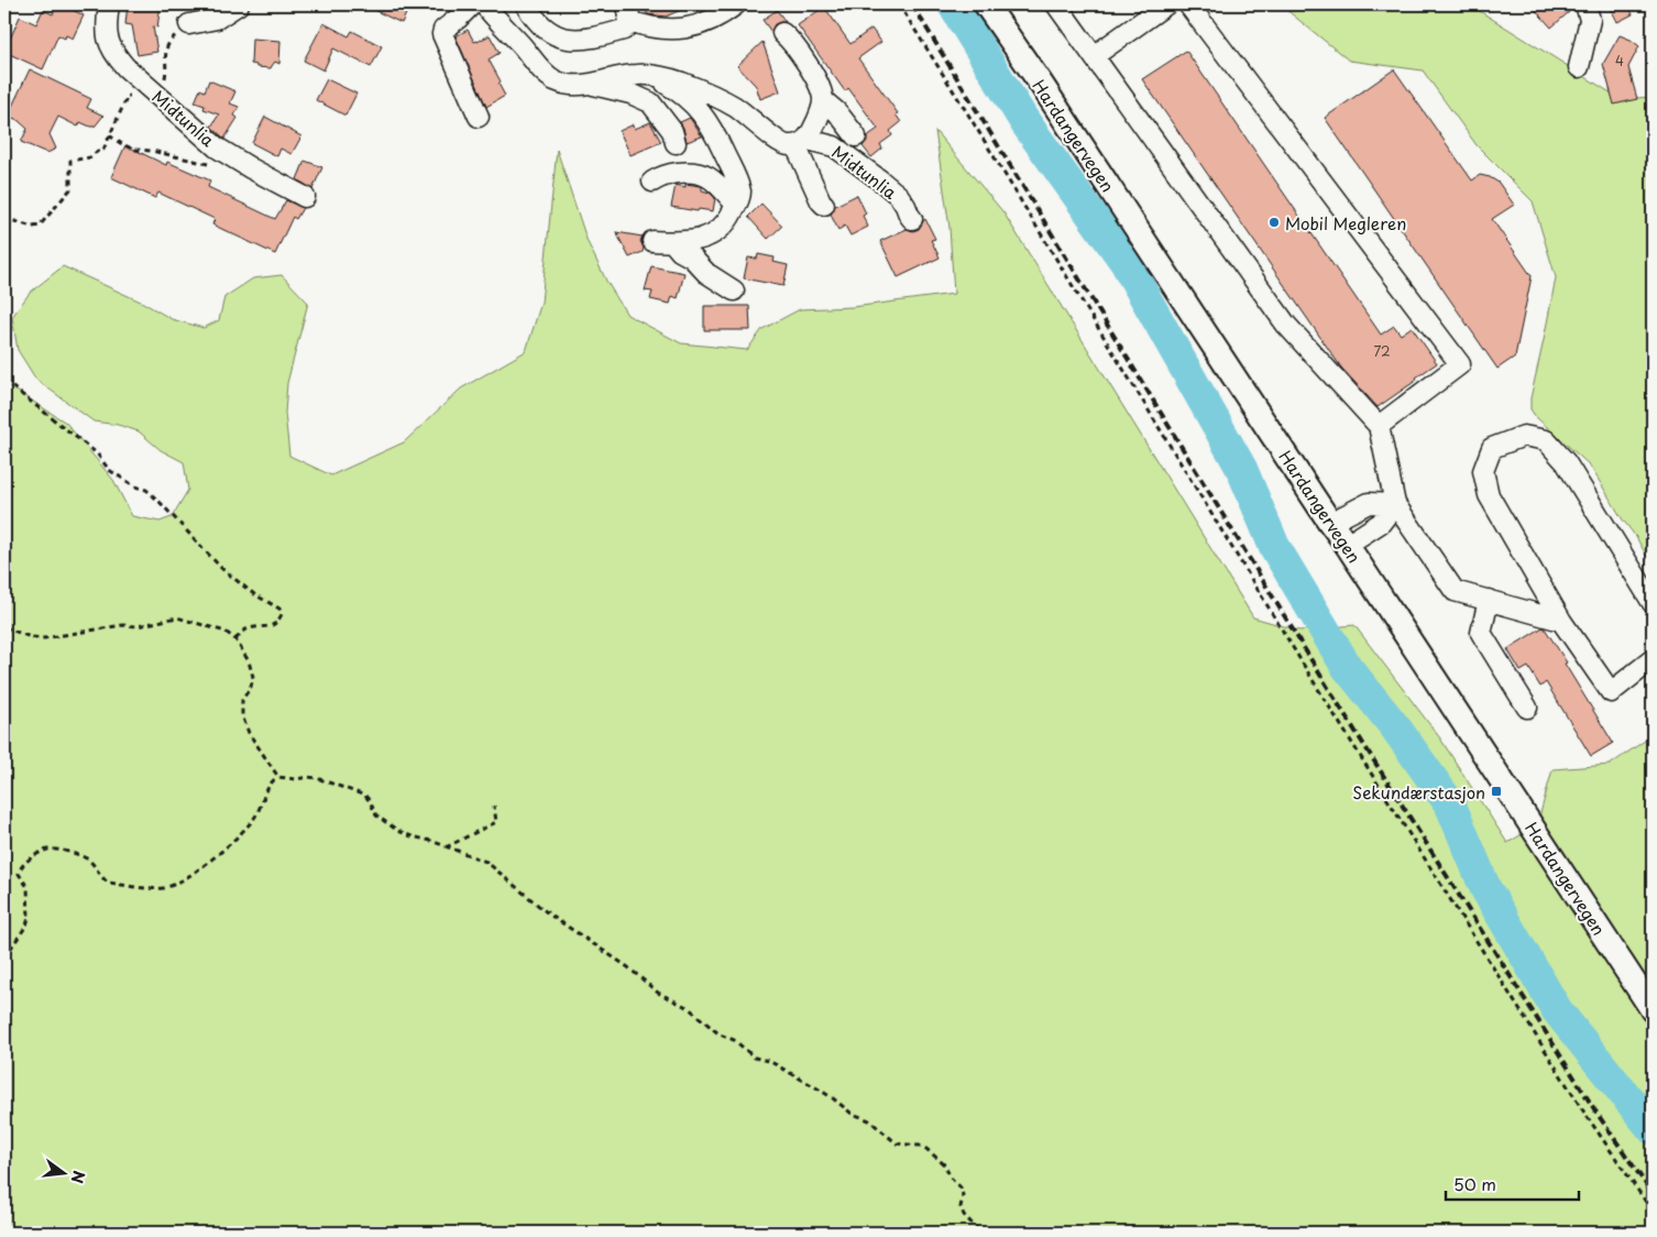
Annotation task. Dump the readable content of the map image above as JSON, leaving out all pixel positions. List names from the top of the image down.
{
  "streets": {
    "main road": ["Hardangervegen"],
    "street": ["Midtunlia"]
  },
  "places": {
    "other": ["Mobil Megleren"],
    "transit": ["Sekundærstasjon"]
  },
  "house_numbers": ["4", "72"],
  "scale_bar": "50 m",
  "north": "right"
}
